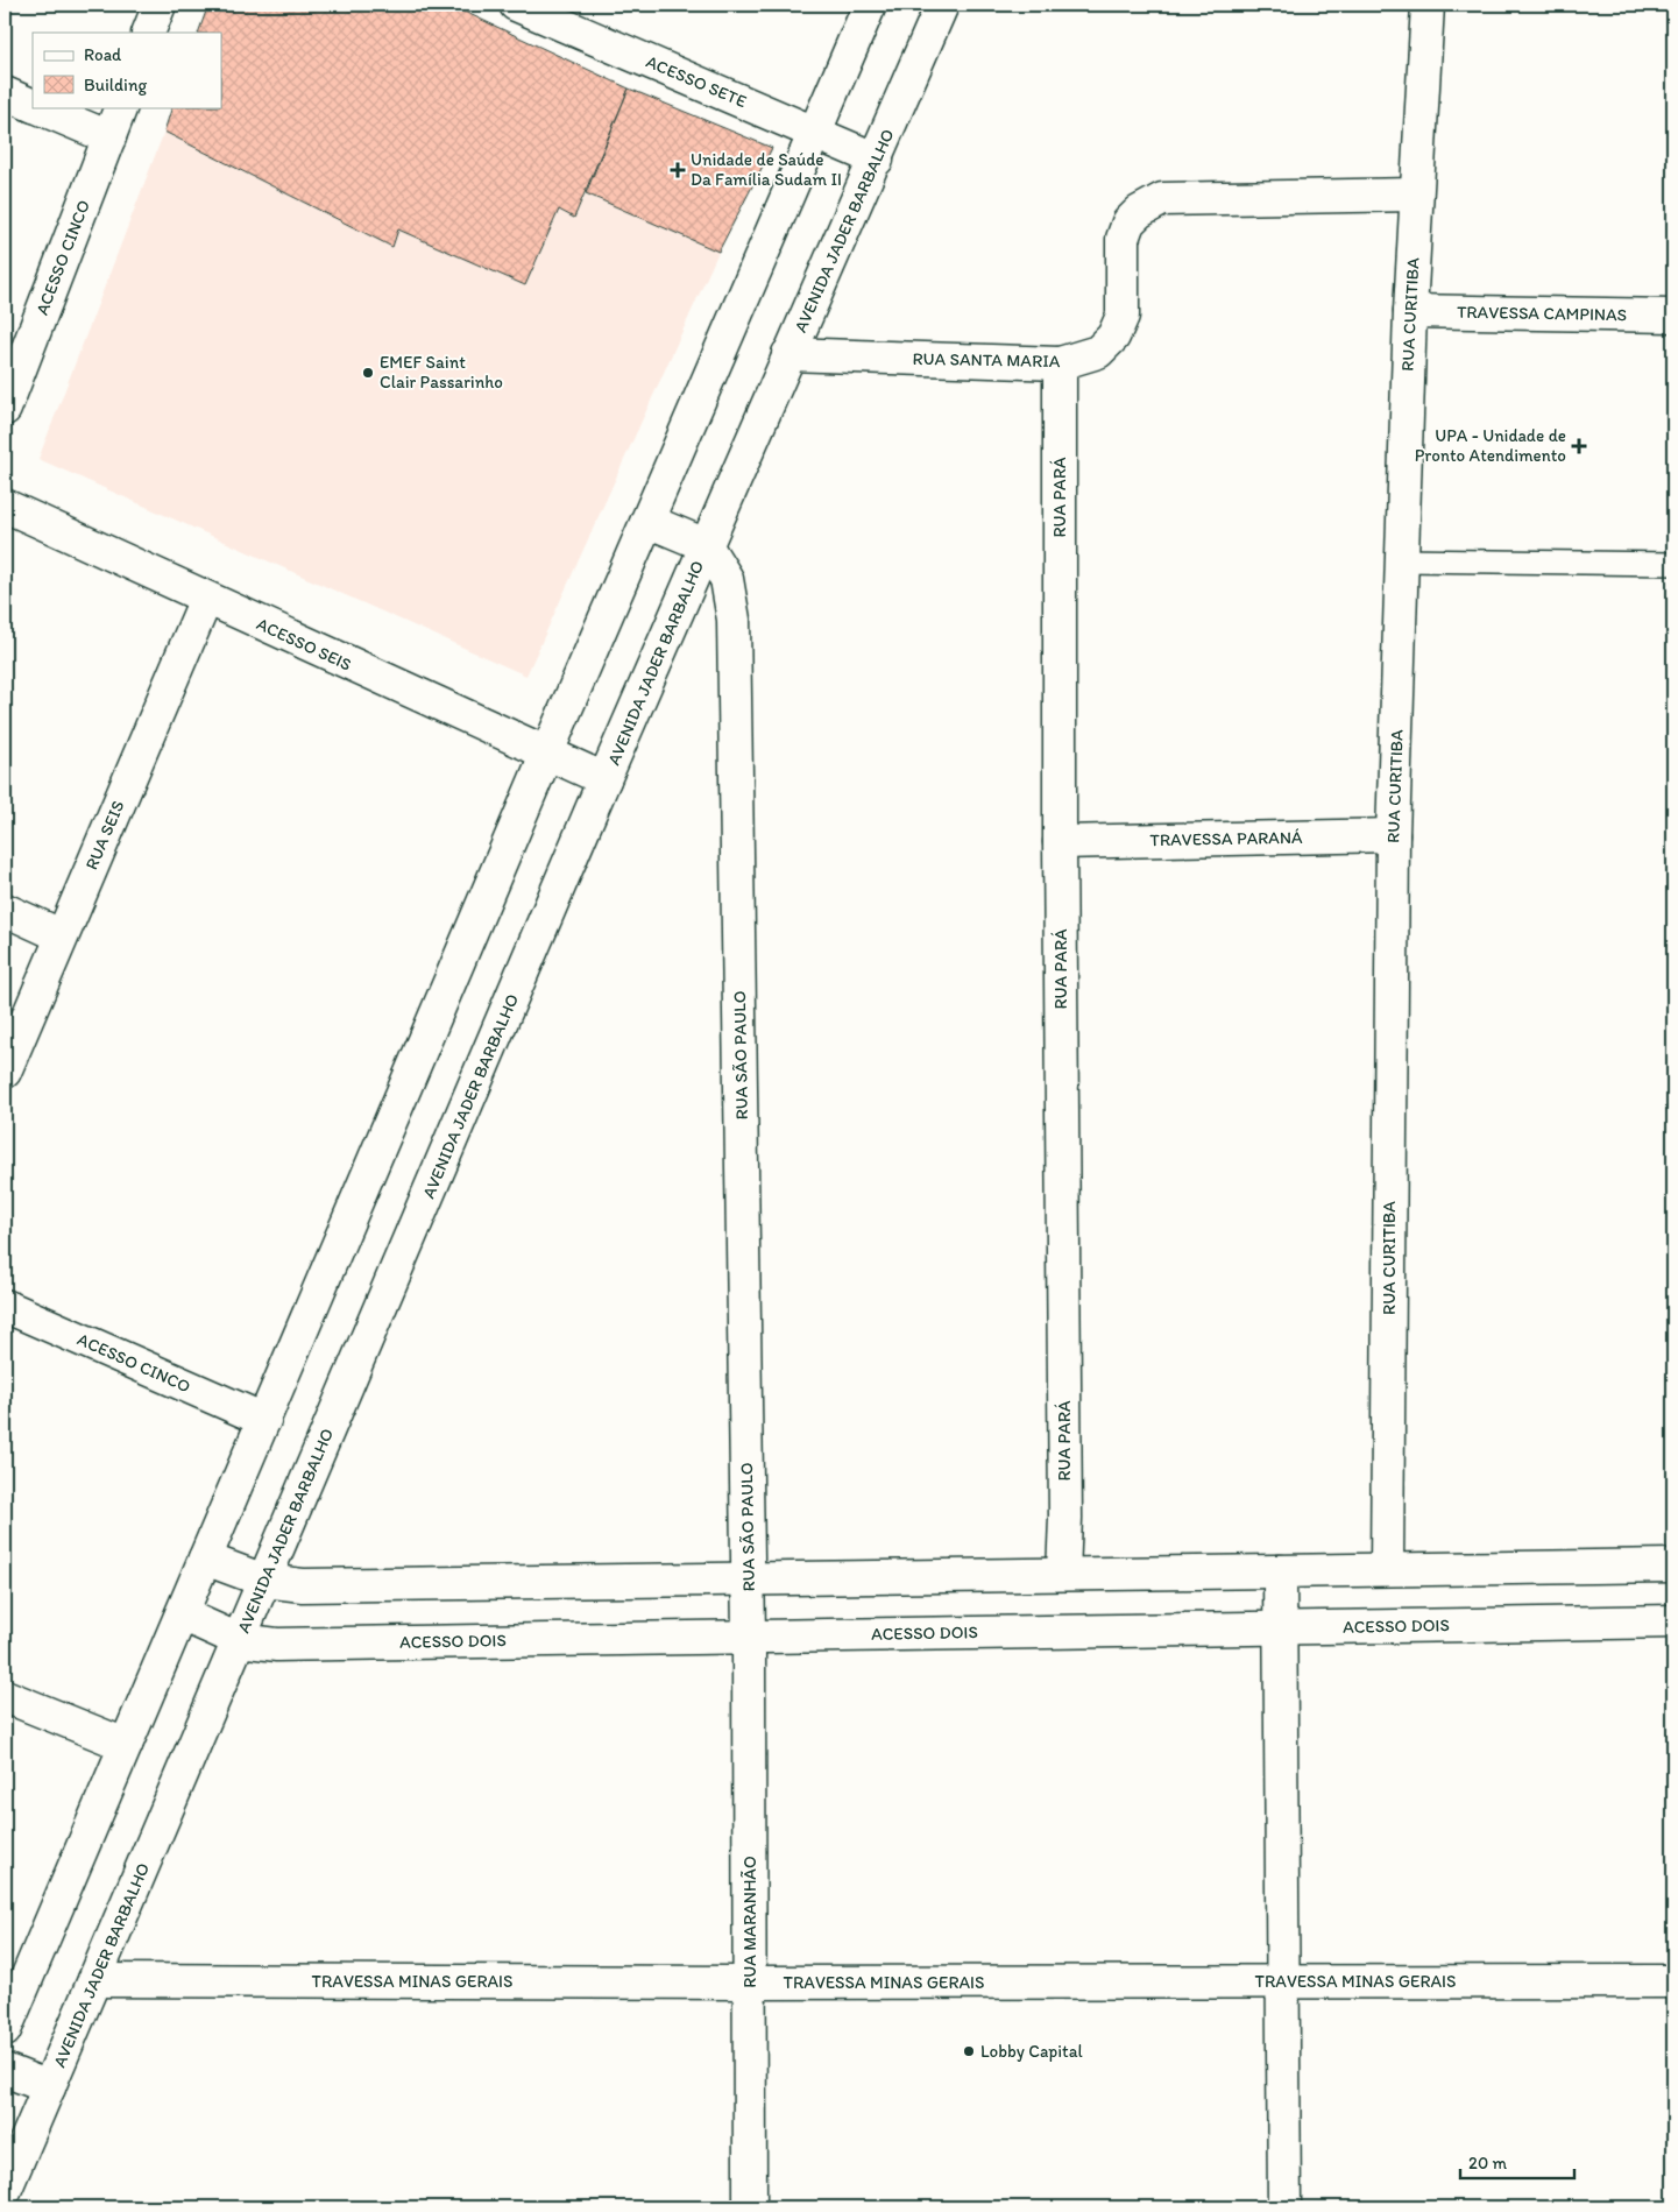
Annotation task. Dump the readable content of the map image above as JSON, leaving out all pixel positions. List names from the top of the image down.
{
  "streets": {
    "street": [
      "ACESSO SETE",
      "AVENIDA JADER BARBALHO",
      "ACESSO CINCO",
      "TRAVESSA CAMPINAS",
      "RUA CURITIBA",
      "RUA SANTA MARIA",
      "RUA PARÁ",
      "ACESSO SEIS",
      "RUA SEIS",
      "TRAVESSA PARANÁ",
      "RUA SÃO PAULO",
      "ACESSO DOIS",
      "RUA MARANHÃO",
      "TRAVESSA MINAS GERAIS"
    ]
  },
  "crossings": [
    ["ACESSO SETE", "AVENIDA JADER BARBALHO"],
    ["AVENIDA JADER BARBALHO", "RUA SANTA MARIA"],
    ["AVENIDA JADER BARBALHO", "ACESSO SEIS"],
    ["AVENIDA JADER BARBALHO", "RUA SÃO PAULO"],
    ["AVENIDA JADER BARBALHO", "ACESSO DOIS"],
    ["AVENIDA JADER BARBALHO", "TRAVESSA MINAS GERAIS"],
    ["TRAVESSA CAMPINAS", "RUA CURITIBA"],
    ["RUA CURITIBA", "RUA SANTA MARIA"],
    ["RUA CURITIBA", "TRAVESSA PARANÁ"],
    ["RUA SANTA MARIA", "RUA PARÁ"],
    ["RUA PARÁ", "TRAVESSA PARANÁ"],
    ["ACESSO SEIS", "RUA SEIS"],
    ["RUA SÃO PAULO", "ACESSO DOIS"],
    ["RUA SÃO PAULO", "RUA MARANHÃO"],
    ["ACESSO DOIS", "RUA MARANHÃO"],
    ["RUA MARANHÃO", "TRAVESSA MINAS GERAIS"]
  ],
  "places": {
    "health": ["Unidade de Saúde Da Família Sudam II", "UPA - Unidade de Pronto Atendimento"],
    "other": ["EMEF Saint Clair Passarinho", "Lobby Capital"]
  },
  "legend": ["Road", "Building"],
  "scale_bar": "20 m"
}
